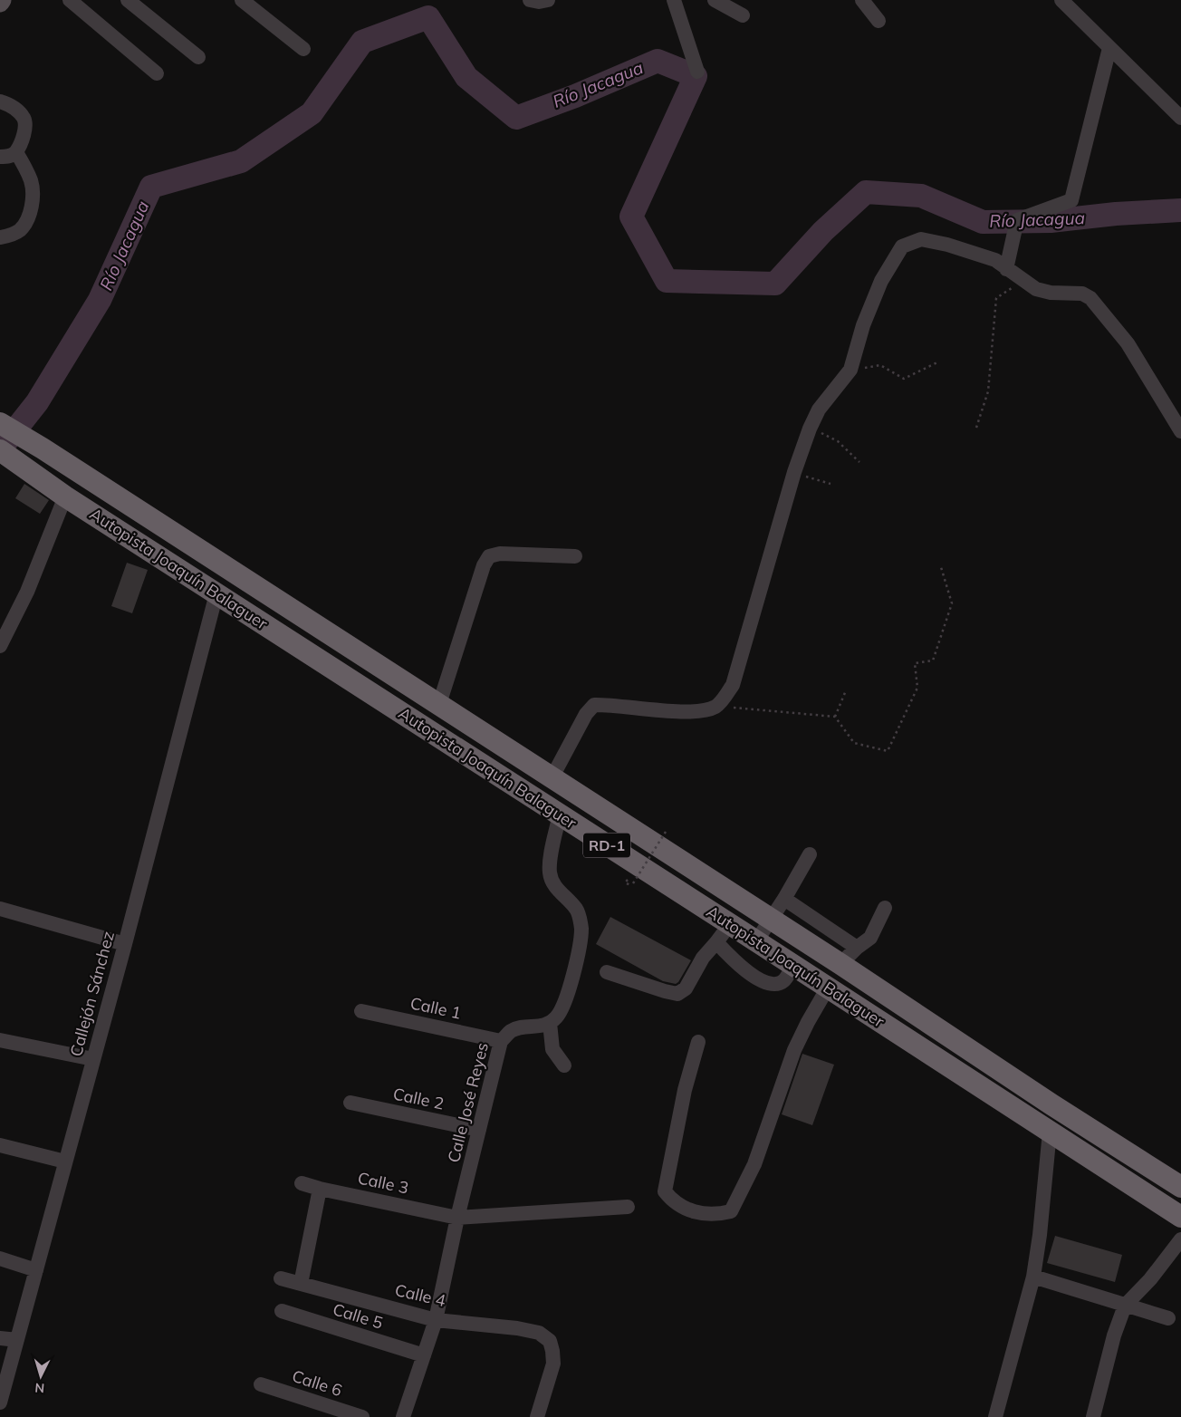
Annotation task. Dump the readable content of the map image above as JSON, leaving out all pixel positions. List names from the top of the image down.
{
  "streets": {
    "highway": ["Autopista Joaquín Balaguer", "RD-1"],
    "street": [
      "Callejón Sánchez",
      "Calle 1",
      "Calle 2",
      "Calle José Reyes",
      "Calle 3",
      "Calle 4",
      "Calle 5",
      "Calle 6"
    ]
  },
  "crossings": [
    ["Autopista Joaquín Balaguer", "Callejón Sánchez"],
    ["Calle 1", "Calle José Reyes"],
    ["Calle 2", "Calle José Reyes"],
    ["Calle José Reyes", "Calle 3"],
    ["Calle José Reyes", "Calle 4"],
    ["Calle José Reyes", "Calle 5"]
  ],
  "water": ["Río Jacagua"],
  "north": "bottom"
}
